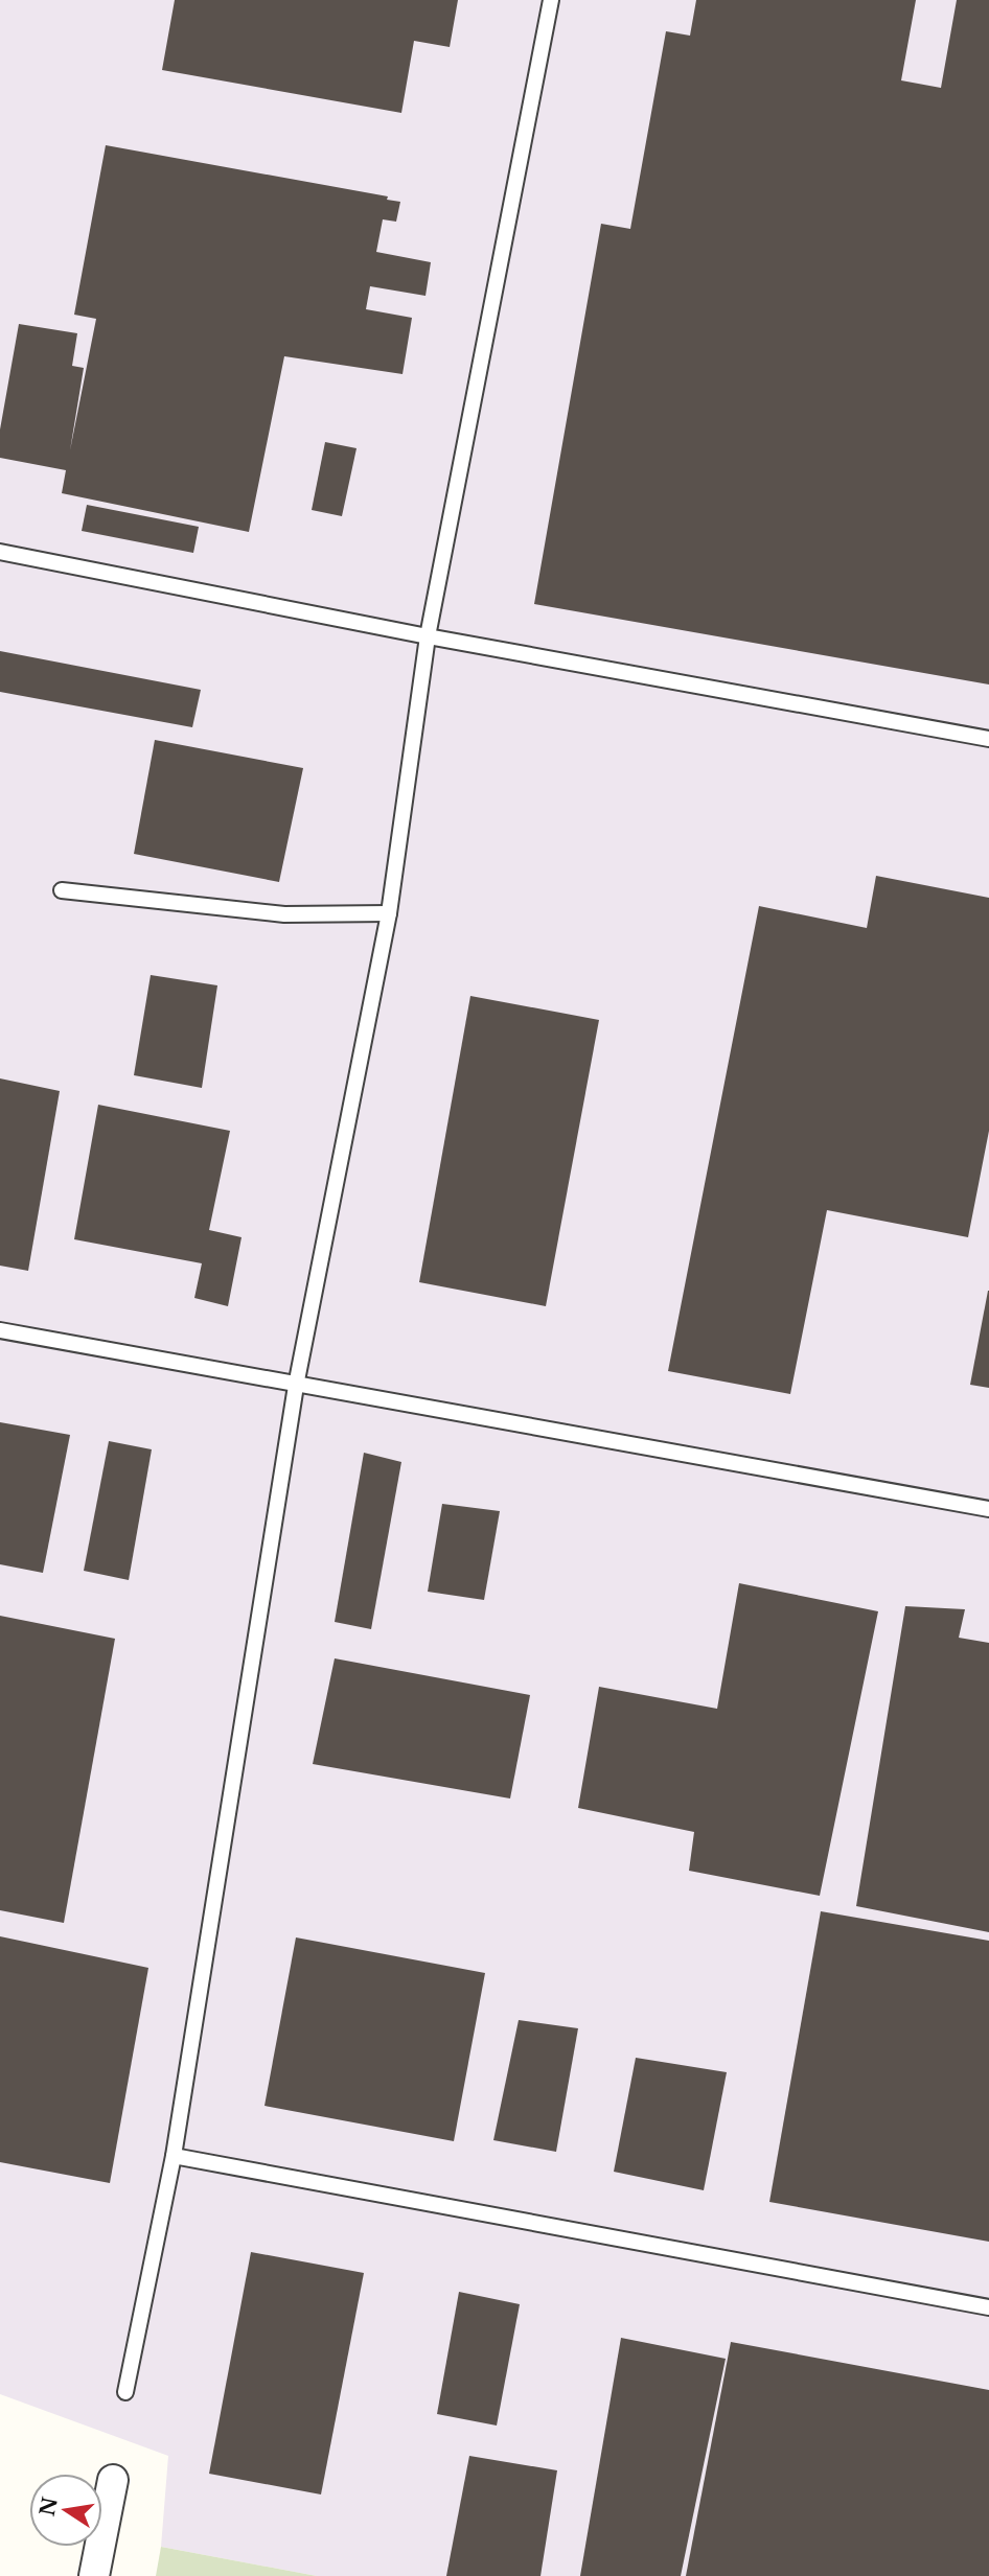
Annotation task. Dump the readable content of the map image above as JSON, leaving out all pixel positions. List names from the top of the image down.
{
  "north": "left"
}
